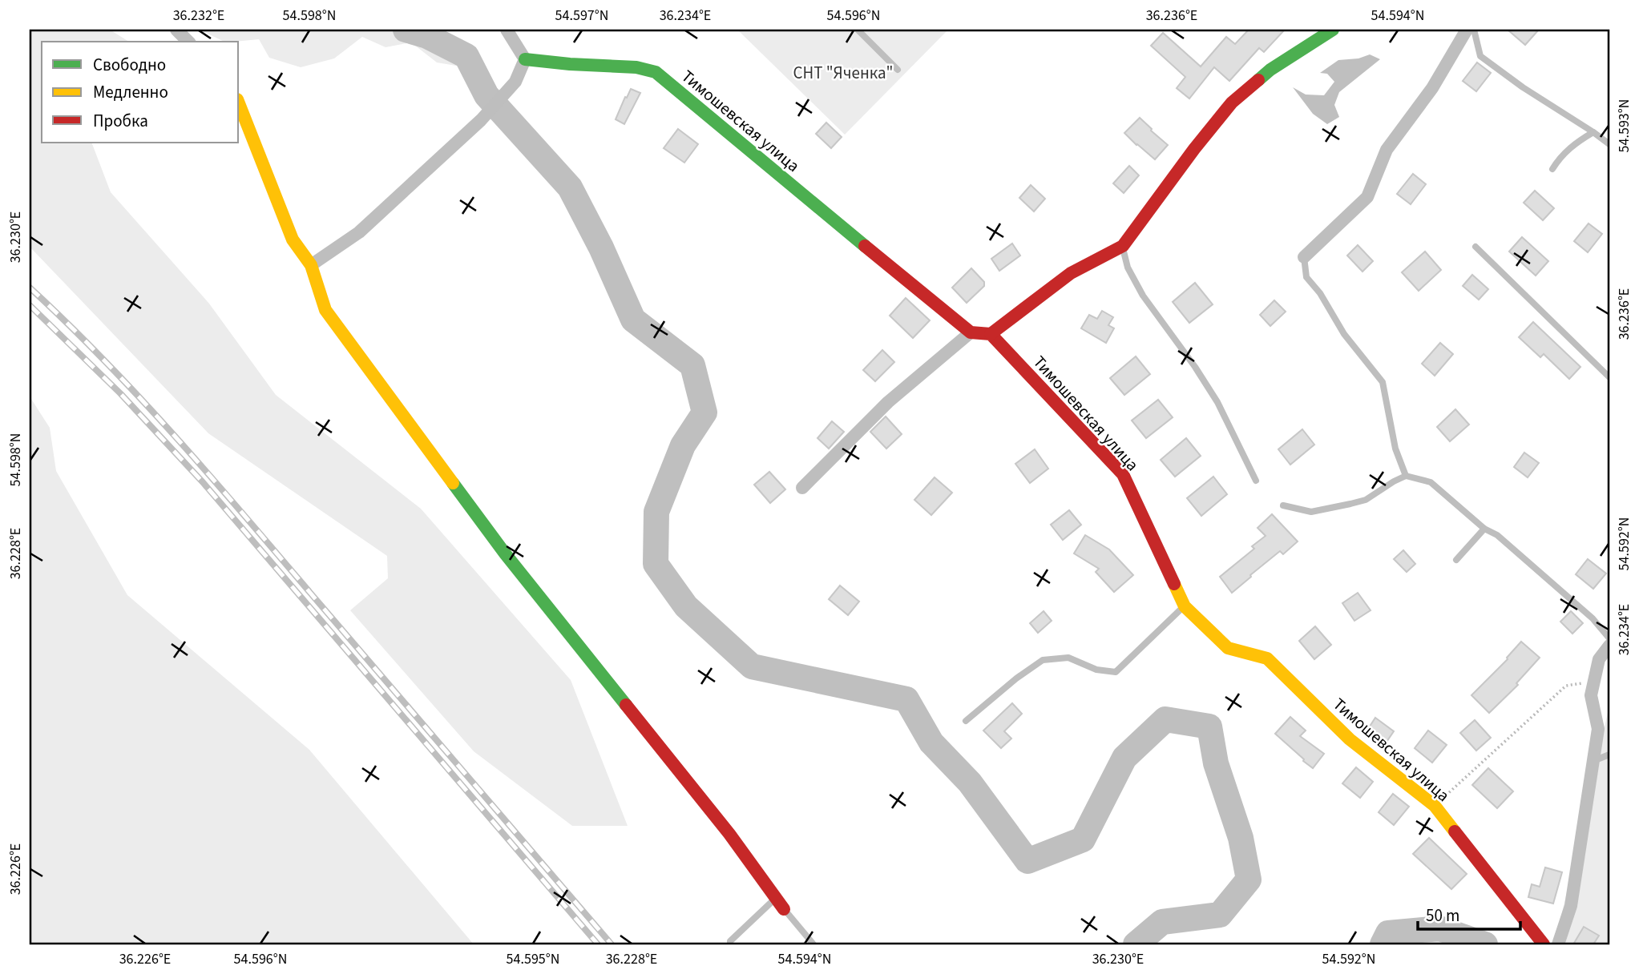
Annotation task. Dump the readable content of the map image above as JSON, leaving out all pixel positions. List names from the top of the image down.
{
  "streets": {
    "street": ["Тимошевская улица"]
  },
  "parks": ["СНТ \"Яченка\""],
  "legend": ["Свободно", "Медленно", "Пробка"],
  "scale_bar": "50 m",
  "coordinates": [
    "36.232°E",
    "54.598°N",
    "54.597°N",
    "36.234°E",
    "54.596°N",
    "36.236°E",
    "54.594°N",
    "54.593°N",
    "36.230°E",
    "54.592°N",
    "36.228°E",
    "36.226°E",
    "54.595°N"
  ]
}
